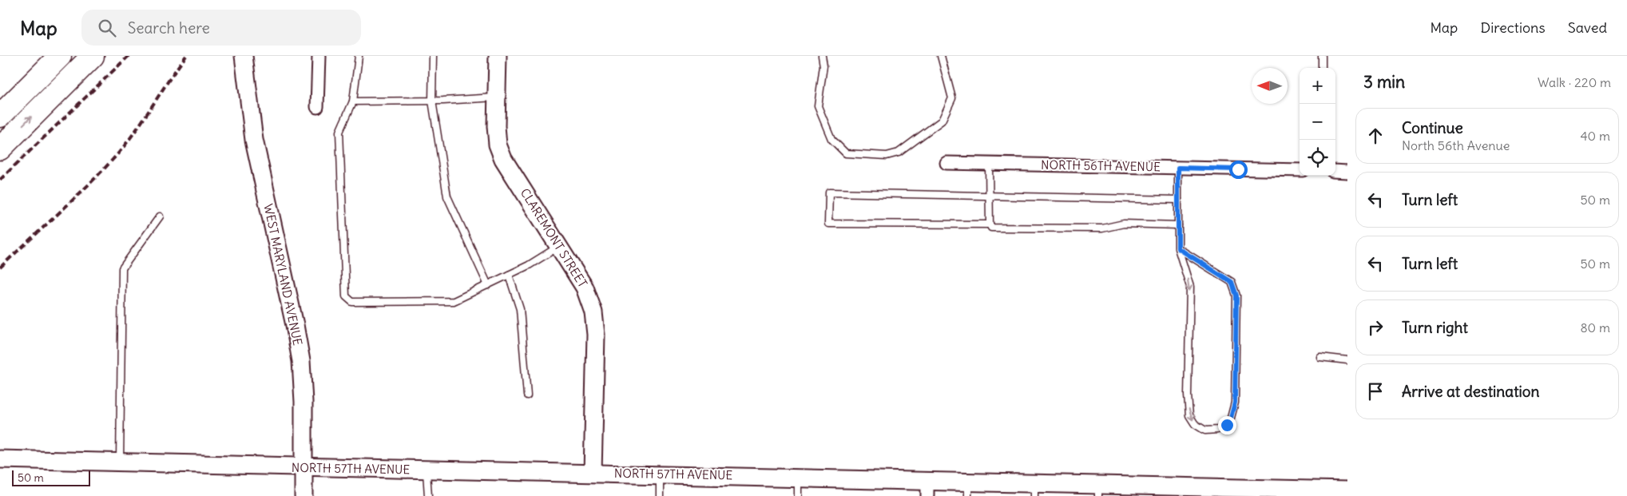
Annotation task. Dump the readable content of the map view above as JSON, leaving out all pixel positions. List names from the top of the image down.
{
  "streets": {
    "street": [
      "NORTH 56TH AVENUE",
      "CLAREMONT STREET",
      "WEST MARYLAND AVENUE",
      "NORTH 57TH AVENUE"
    ]
  },
  "crossings": [
    ["CLAREMONT STREET", "NORTH 57TH AVENUE"],
    ["WEST MARYLAND AVENUE", "NORTH 57TH AVENUE"]
  ],
  "scale_bar": "50 m",
  "north": "left",
  "page": {
    "header": "Map",
    "search": "Search here",
    "nav": ["Map", "Directions", "Saved"],
    "heading": ["3 min", "Walk · 220 m"],
    "map_buttons": ["+", "−"],
    "list": [
      ["Continue", "North 56th Avenue", "40 m"],
      ["Turn left", "50 m"],
      ["Turn left", "50 m"],
      ["Turn right", "80 m"],
      "Arrive at destination"
    ],
    "scale": "50 m"
  }
}
